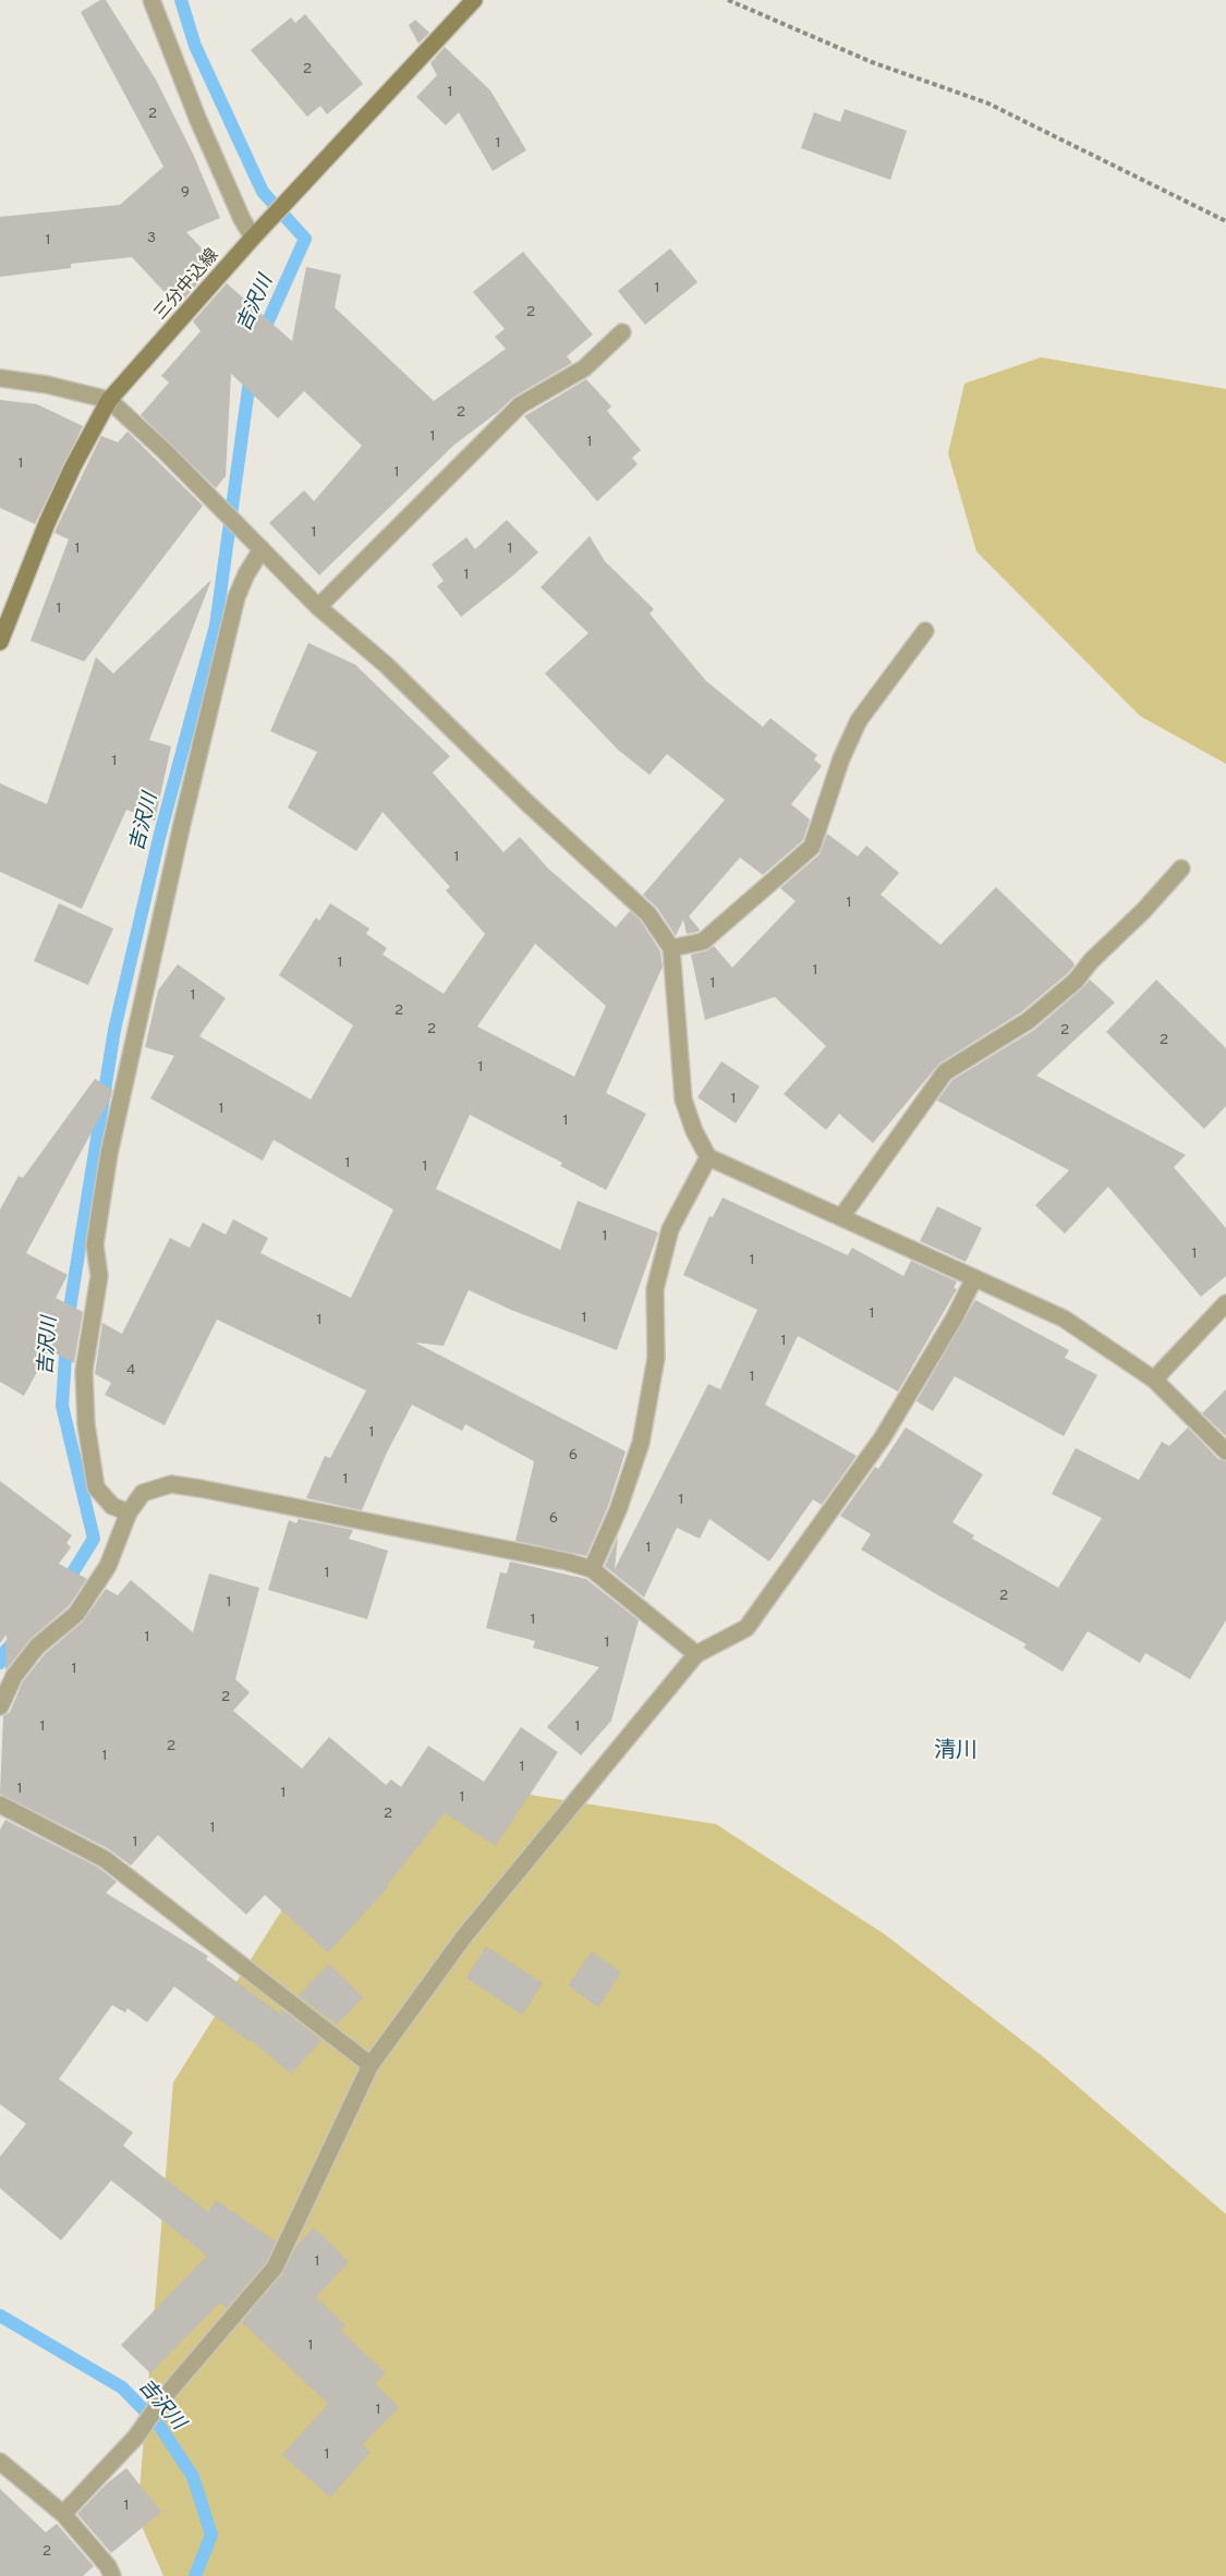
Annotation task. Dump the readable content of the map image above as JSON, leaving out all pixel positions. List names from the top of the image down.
{
  "streets": {
    "main road": ["三分中込線"]
  },
  "districts": ["清川"],
  "water": ["吉沢川"],
  "house_numbers": [
    "2",
    "1",
    "2",
    "1",
    "9",
    "3",
    "1",
    "1",
    "2",
    "2",
    "1",
    "1",
    "1",
    "1",
    "1",
    "1",
    "1",
    "1",
    "1",
    "1",
    "1",
    "1",
    "1",
    "1",
    "1",
    "1",
    "2",
    "2",
    "2",
    "2",
    "1",
    "1",
    "1",
    "1",
    "1",
    "1",
    "1",
    "1",
    "1",
    "1",
    "1",
    "1",
    "1",
    "4",
    "1",
    "1",
    "6",
    "1",
    "1",
    "6",
    "1",
    "1",
    "2",
    "1",
    "1",
    "1",
    "1",
    "1",
    "2",
    "1",
    "1",
    "2",
    "1",
    "1",
    "1",
    "1",
    "1",
    "2",
    "1",
    "1",
    "1",
    "1",
    "1",
    "1",
    "1",
    "2"
  ]
}
